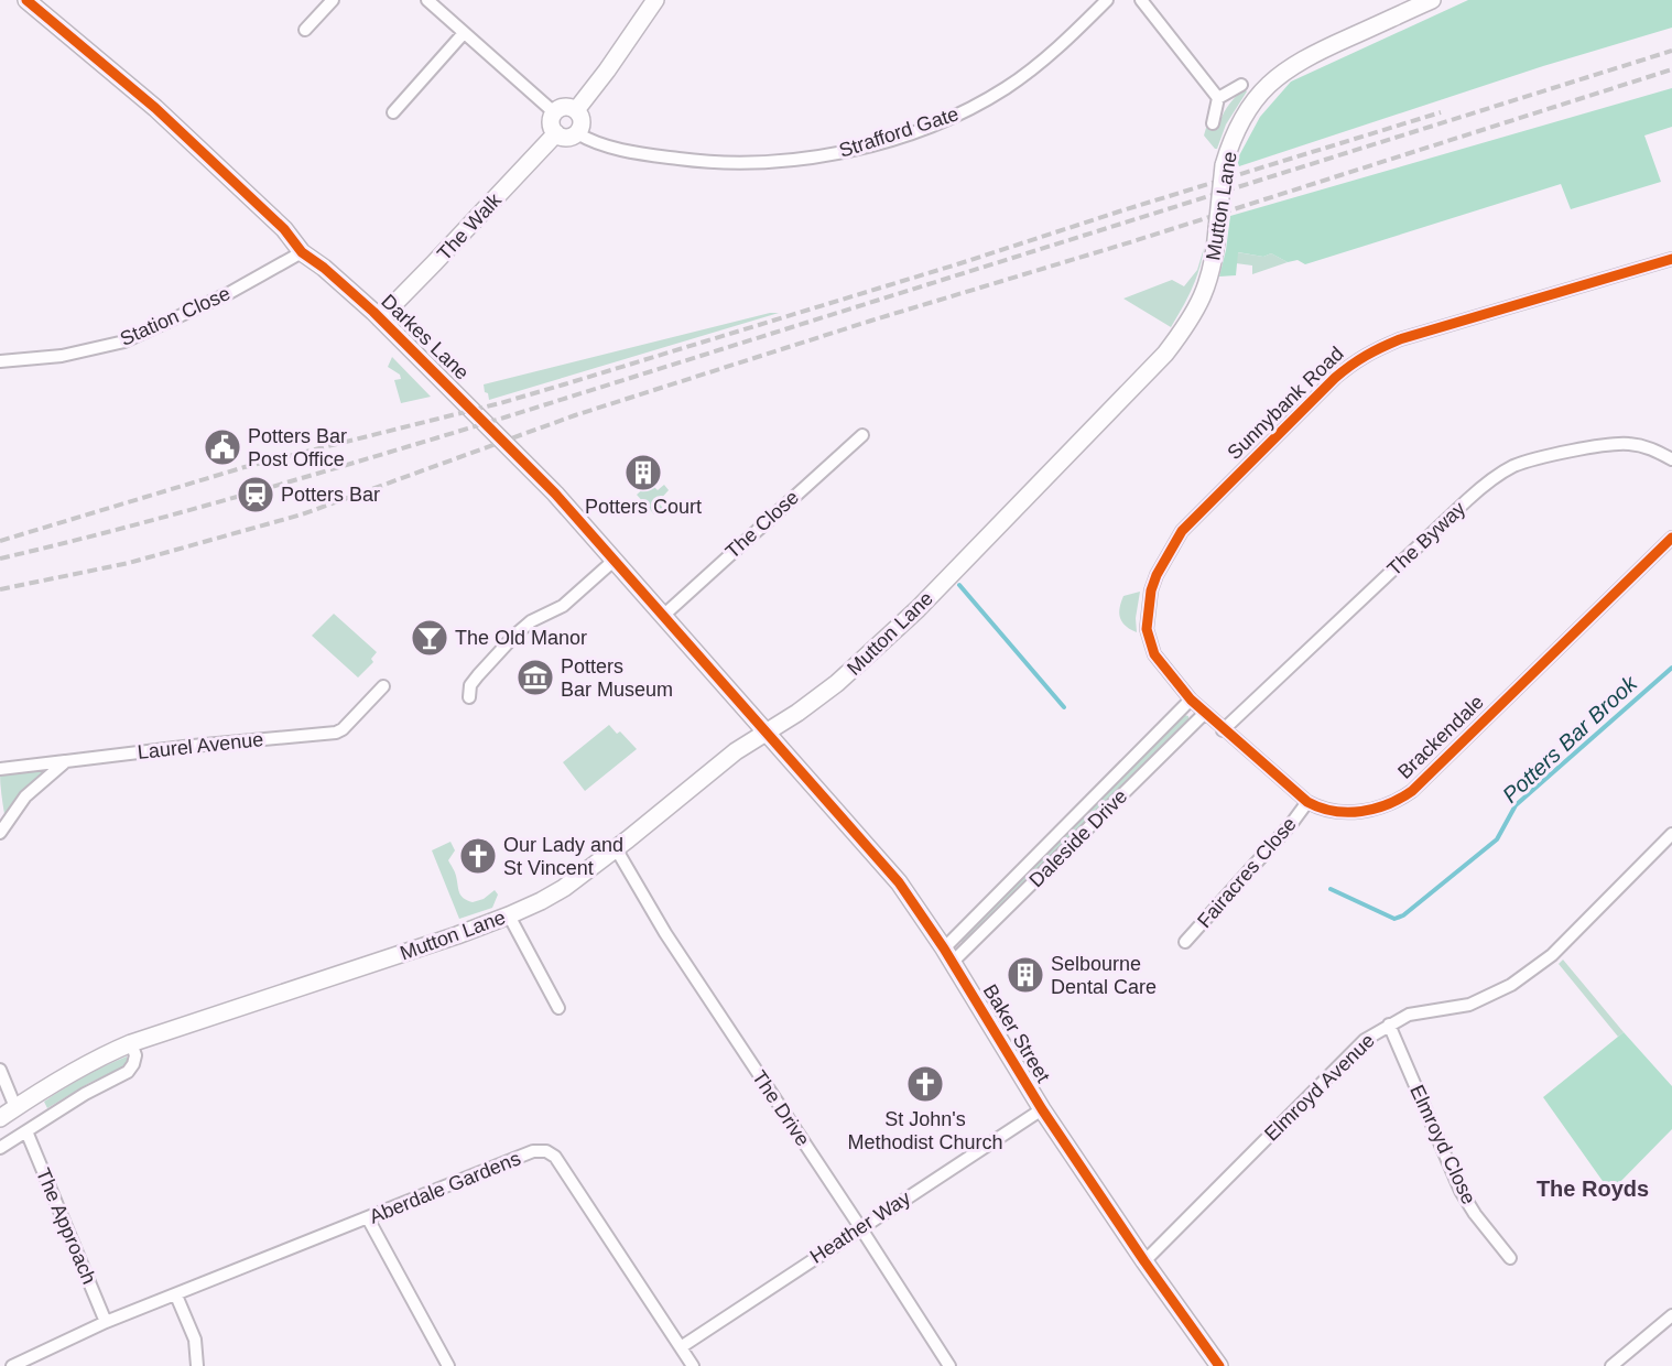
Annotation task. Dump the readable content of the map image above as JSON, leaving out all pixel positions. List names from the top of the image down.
{
  "streets": {
    "street": [
      "Strafford Gate",
      "Mutton Lane",
      "The Walk",
      "Station Close",
      "Darkes Lane",
      "Sunnybank Road",
      "The Close",
      "The Byway",
      "Brackendale",
      "Laurel Avenue",
      "Daleside Drive",
      "Fairacres Close",
      "Baker Street",
      "Elmroyd Avenue",
      "The Drive",
      "Elmroyd Close",
      "Aberdale Gardens",
      "The Approach",
      "Heather Way"
    ]
  },
  "crossings": [
    ["Strafford Gate", "The Walk"],
    ["Mutton Lane", "Darkes Lane"],
    ["Mutton Lane", "Baker Street"],
    ["Mutton Lane", "The Drive"],
    ["The Walk", "Darkes Lane"],
    ["Station Close", "Darkes Lane"],
    ["Darkes Lane", "The Close"],
    ["Darkes Lane", "Baker Street"],
    ["Sunnybank Road", "Brackendale"],
    ["Sunnybank Road", "Daleside Drive"],
    ["The Byway", "Brackendale"],
    ["Brackendale", "Daleside Drive"],
    ["Brackendale", "Fairacres Close"],
    ["Daleside Drive", "Baker Street"],
    ["Baker Street", "Elmroyd Avenue"],
    ["Baker Street", "Heather Way"],
    ["Elmroyd Avenue", "Elmroyd Close"],
    ["The Drive", "Heather Way"],
    ["Aberdale Gardens", "The Approach"],
    ["Aberdale Gardens", "Heather Way"]
  ],
  "districts": ["The Royds"],
  "water": ["Potters Bar Brook"],
  "places": {
    "public building": ["Potters Bar Post Office"],
    "building": ["Potters Court", "Selbourne Dental Care"],
    "station": ["Potters Bar"],
    "bar": ["The Old Manor"],
    "museum": ["Potters Bar Museum"],
    "church": ["Our Lady and St Vincent", "St John's Methodist Church"]
  }
}
